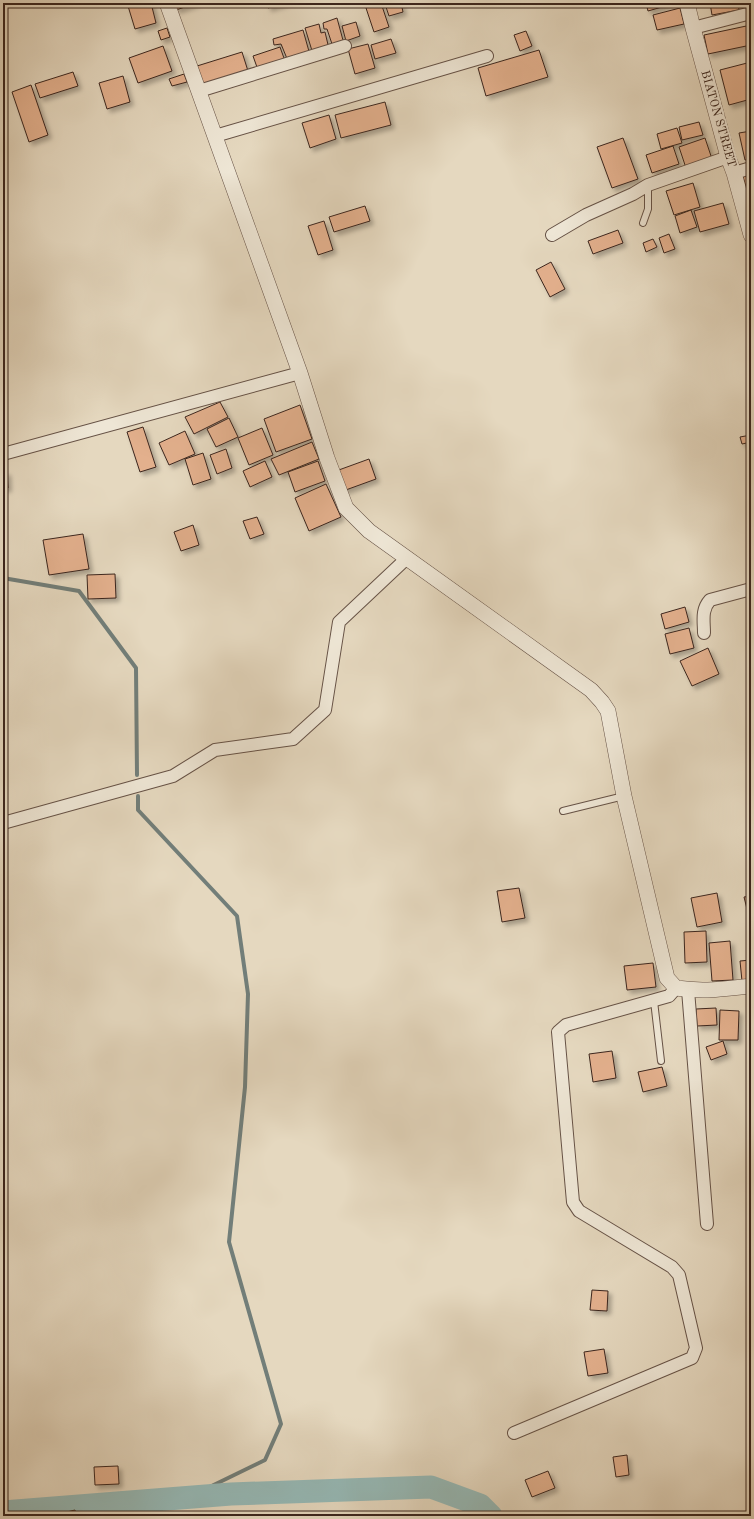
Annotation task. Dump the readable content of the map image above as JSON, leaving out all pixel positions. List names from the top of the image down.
{
  "streets": {
    "street": ["BIATON STREET"]
  }
}
